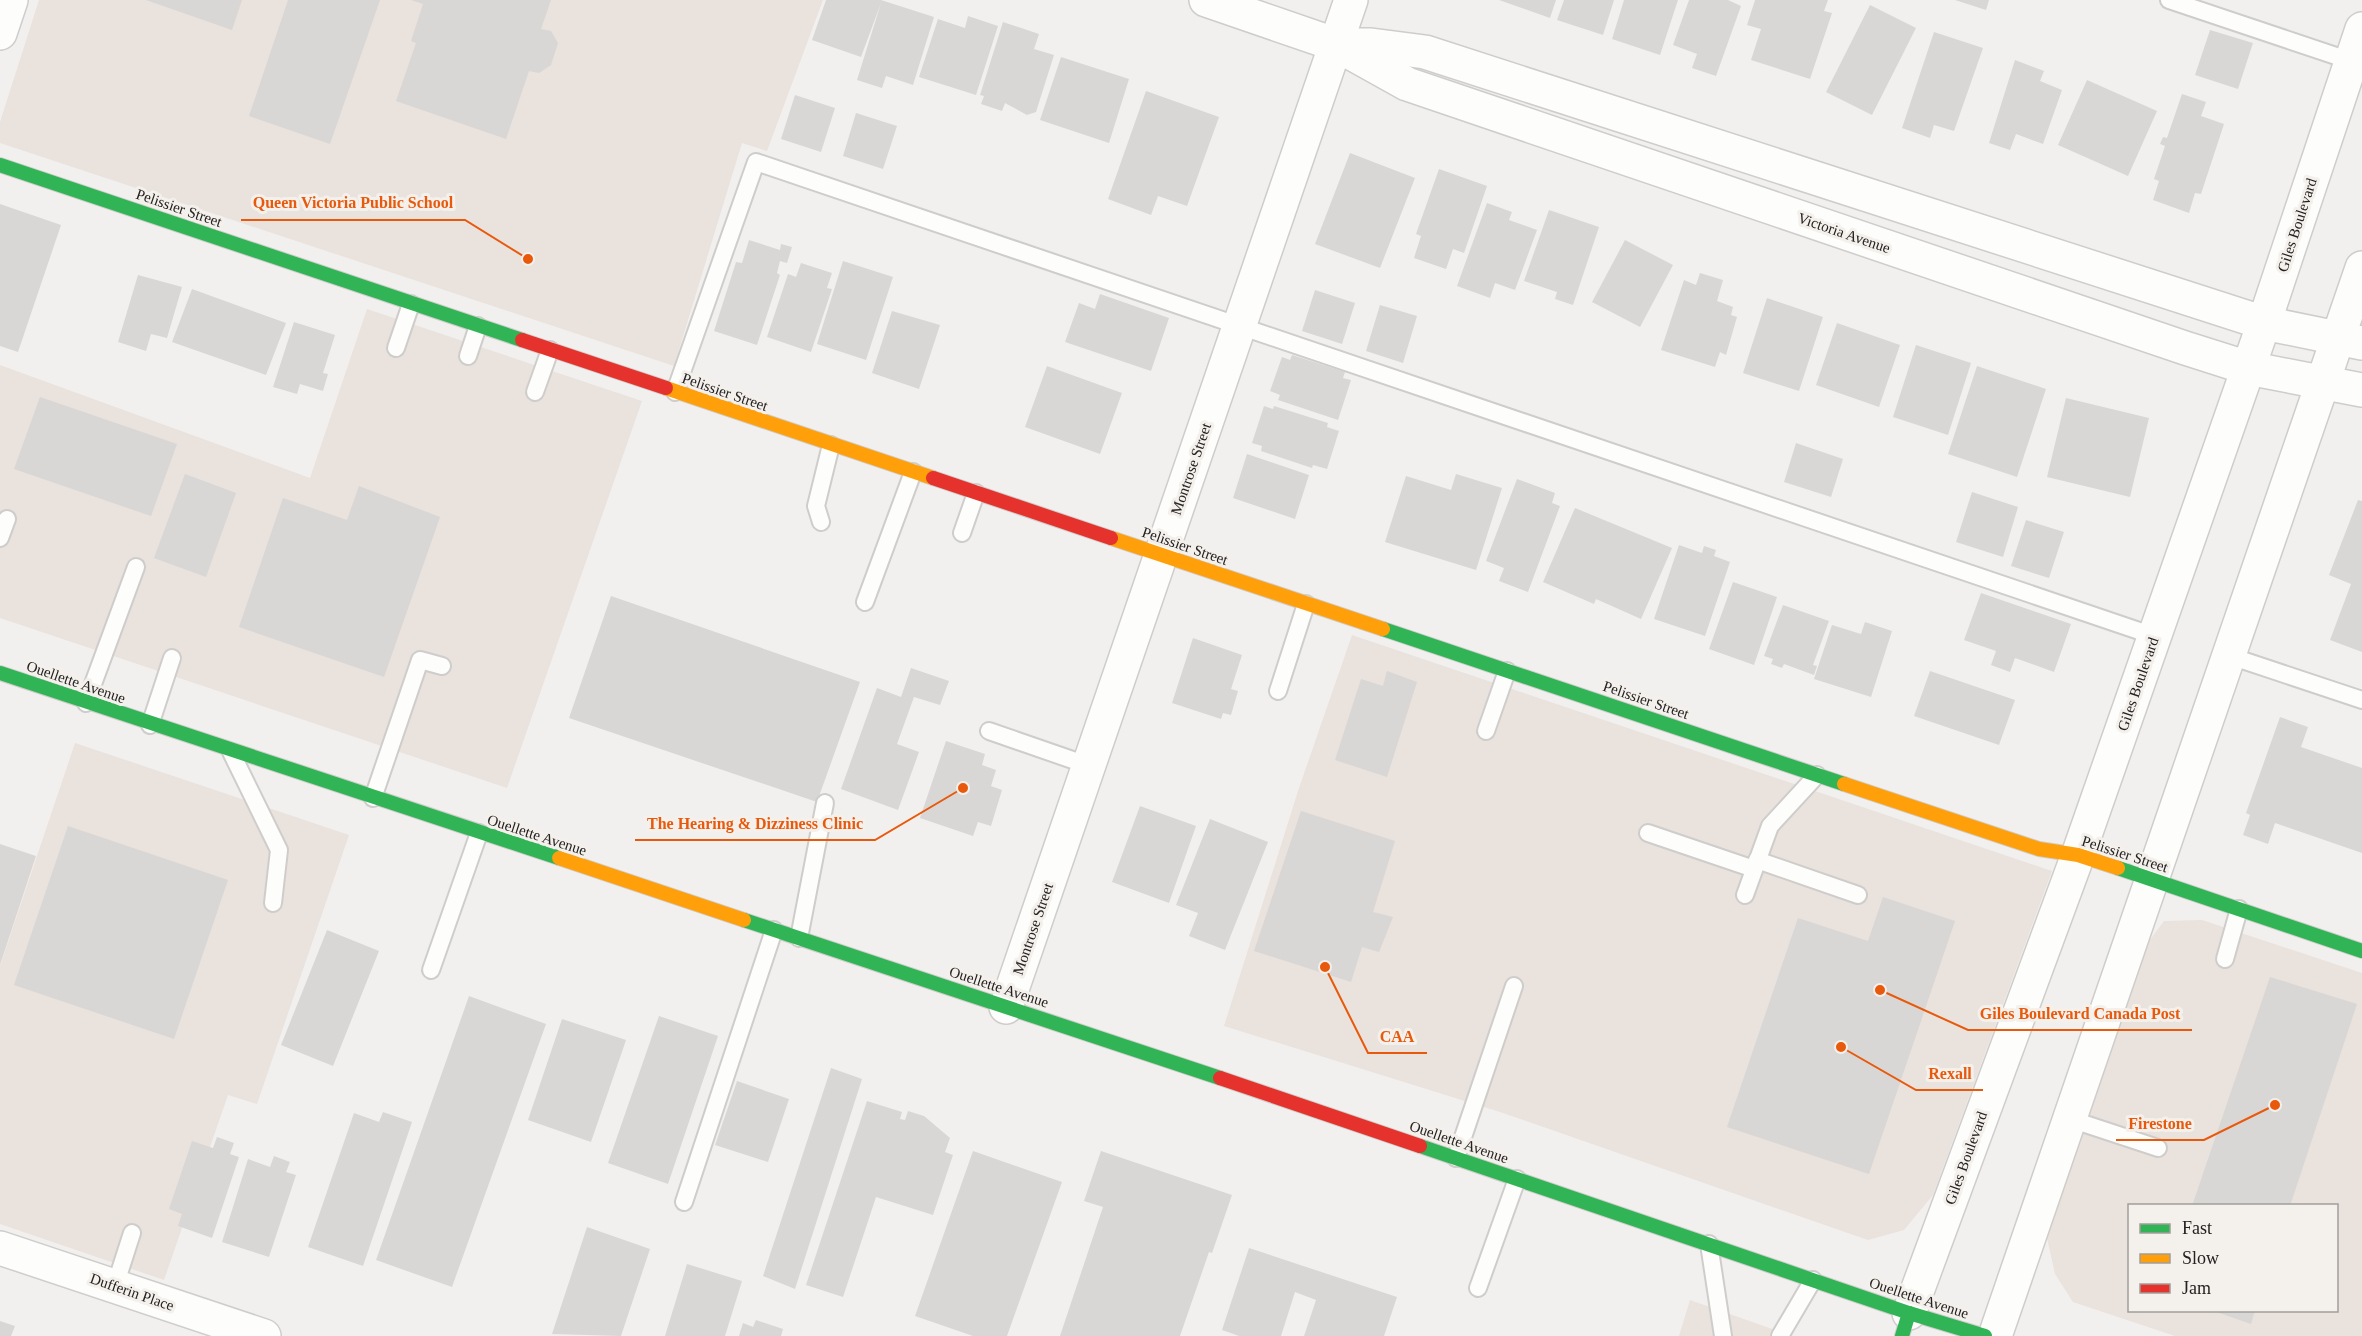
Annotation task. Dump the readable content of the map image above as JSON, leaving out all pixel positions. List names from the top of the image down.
{
  "streets": {
    "street": [
      "Pelissier Street",
      "Giles Boulevard",
      "Victoria Avenue",
      "Montrose Street",
      "Ouellette Avenue",
      "Dufferin Place"
    ]
  },
  "crossings": [
    ["Pelissier Street", "Giles Boulevard"],
    ["Pelissier Street", "Montrose Street"],
    ["Giles Boulevard", "Victoria Avenue"],
    ["Giles Boulevard", "Ouellette Avenue"],
    ["Victoria Avenue", "Montrose Street"],
    ["Montrose Street", "Ouellette Avenue"]
  ],
  "places": [
    "Queen Victoria Public School",
    "The Hearing & Dizziness Clinic",
    "CAA",
    "Giles Boulevard Canada Post",
    "Rexall",
    "Firestone"
  ],
  "legend": ["Fast", "Slow", "Jam"]
}
